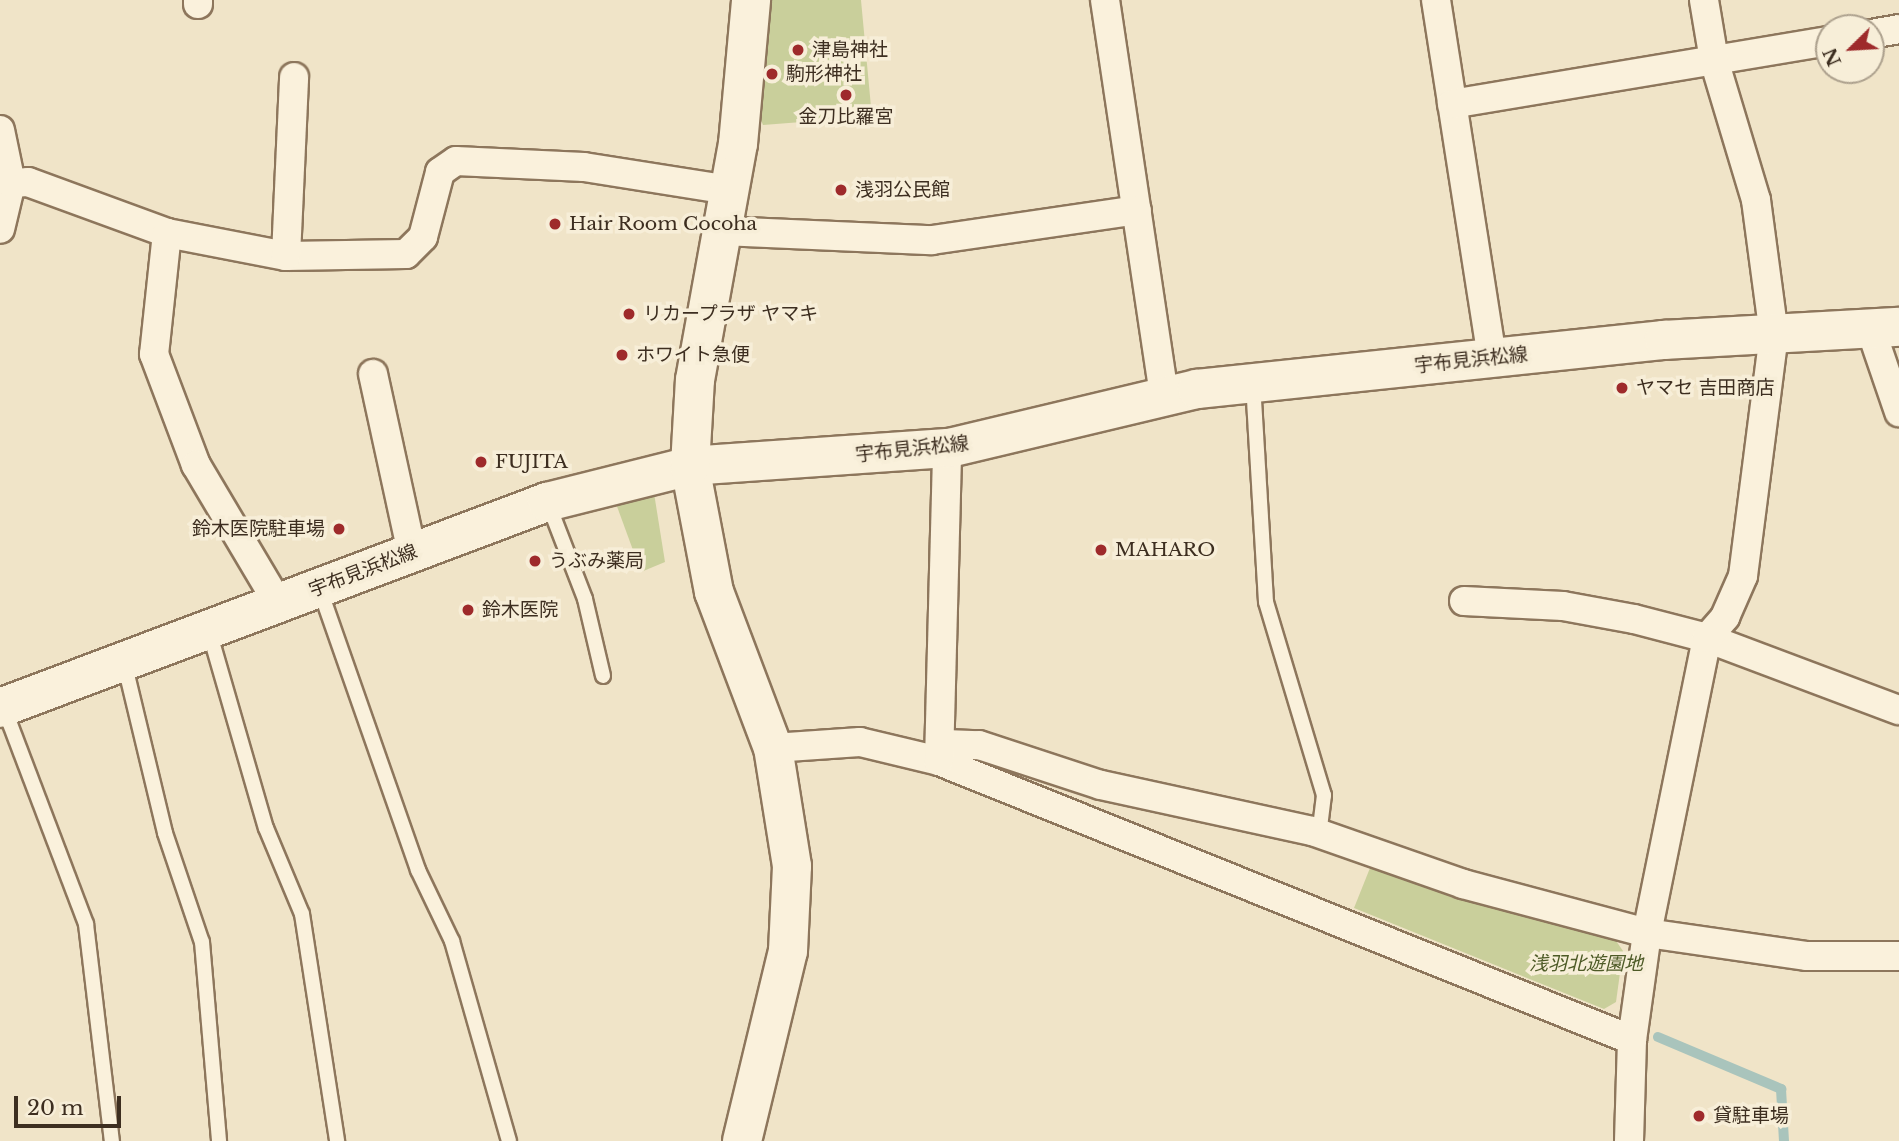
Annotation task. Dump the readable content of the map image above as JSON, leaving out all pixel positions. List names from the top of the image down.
{
  "streets": {
    "main road": ["宇布見浜松線"]
  },
  "parks": ["浅羽北遊園地"],
  "places": [
    "津島神社",
    "駒形神社",
    "金刀比羅宮",
    "浅羽公民館",
    "Hair Room Cocoha",
    "リカープラザ ヤマキ",
    "ホワイト急便",
    "ヤマセ 吉田商店",
    "FUJITA",
    "鈴木医院駐車場",
    "MAHARO",
    "うぶみ薬局",
    "鈴木医院",
    "貸駐車場"
  ],
  "scale_bar": "20 m",
  "north": "bottom left"
}
